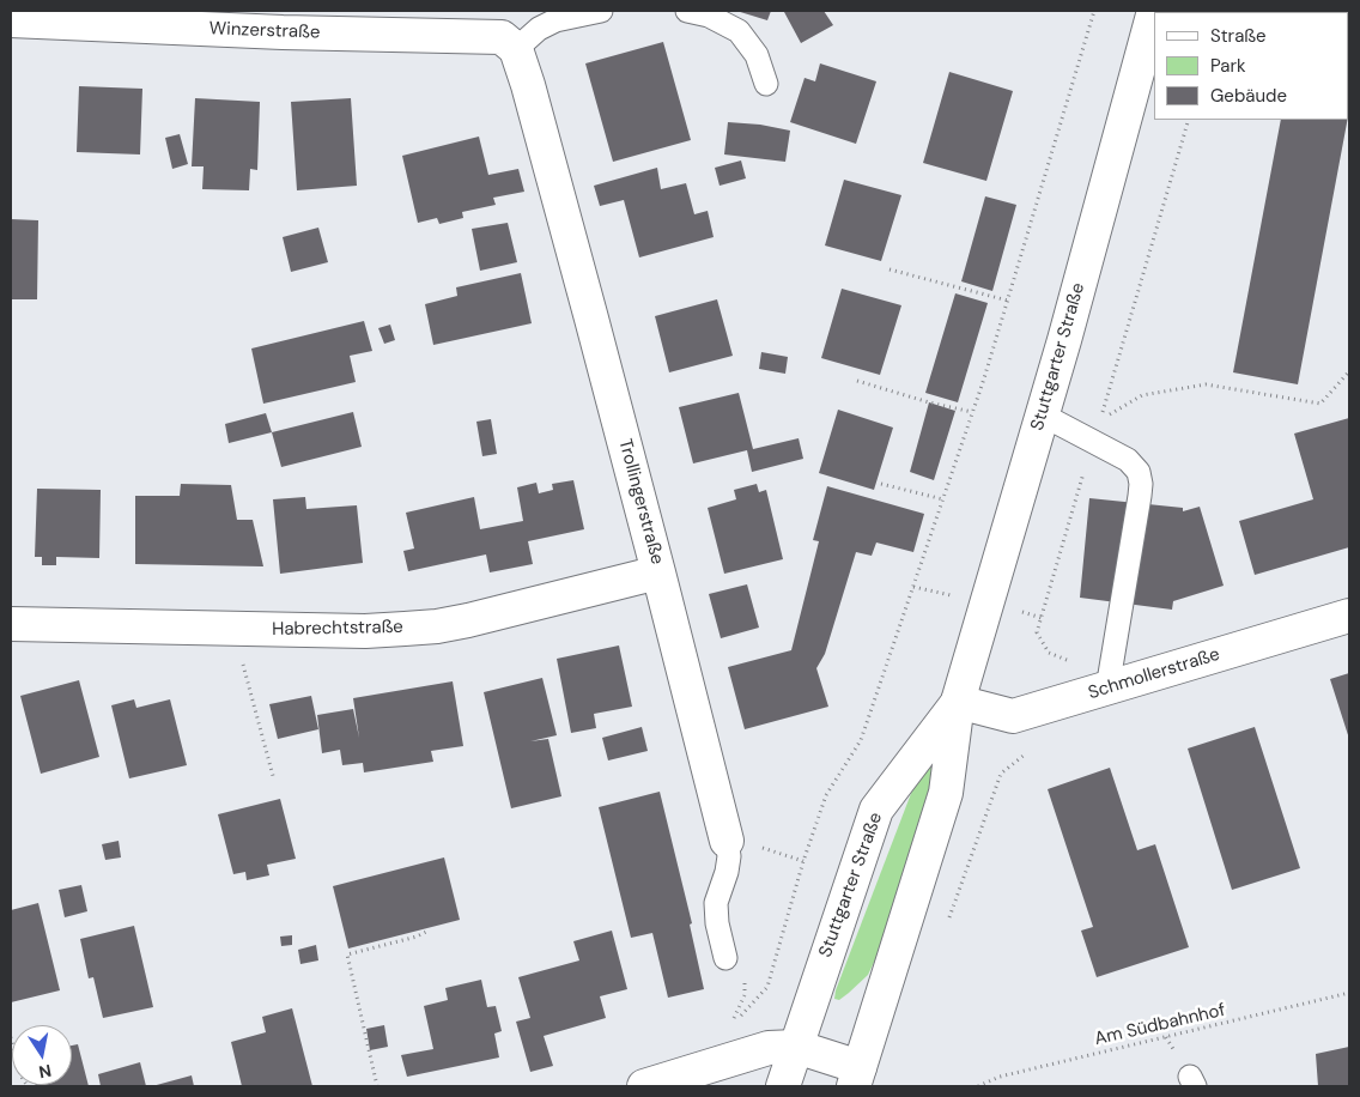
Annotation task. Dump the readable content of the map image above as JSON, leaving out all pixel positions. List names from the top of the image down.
{
  "streets": {
    "street": [
      "Winzerstraße",
      "Stuttgarter Straße",
      "Trollingerstraße",
      "Habrechtstraße",
      "Schmollerstraße"
    ],
    "path": ["Am Südbahnhof"]
  },
  "crossings": [
    ["Winzerstraße", "Trollingerstraße"],
    ["Stuttgarter Straße", "Schmollerstraße"],
    ["Trollingerstraße", "Habrechtstraße"]
  ],
  "legend": ["Straße", "Park", "Gebäude"],
  "north": "bottom"
}
